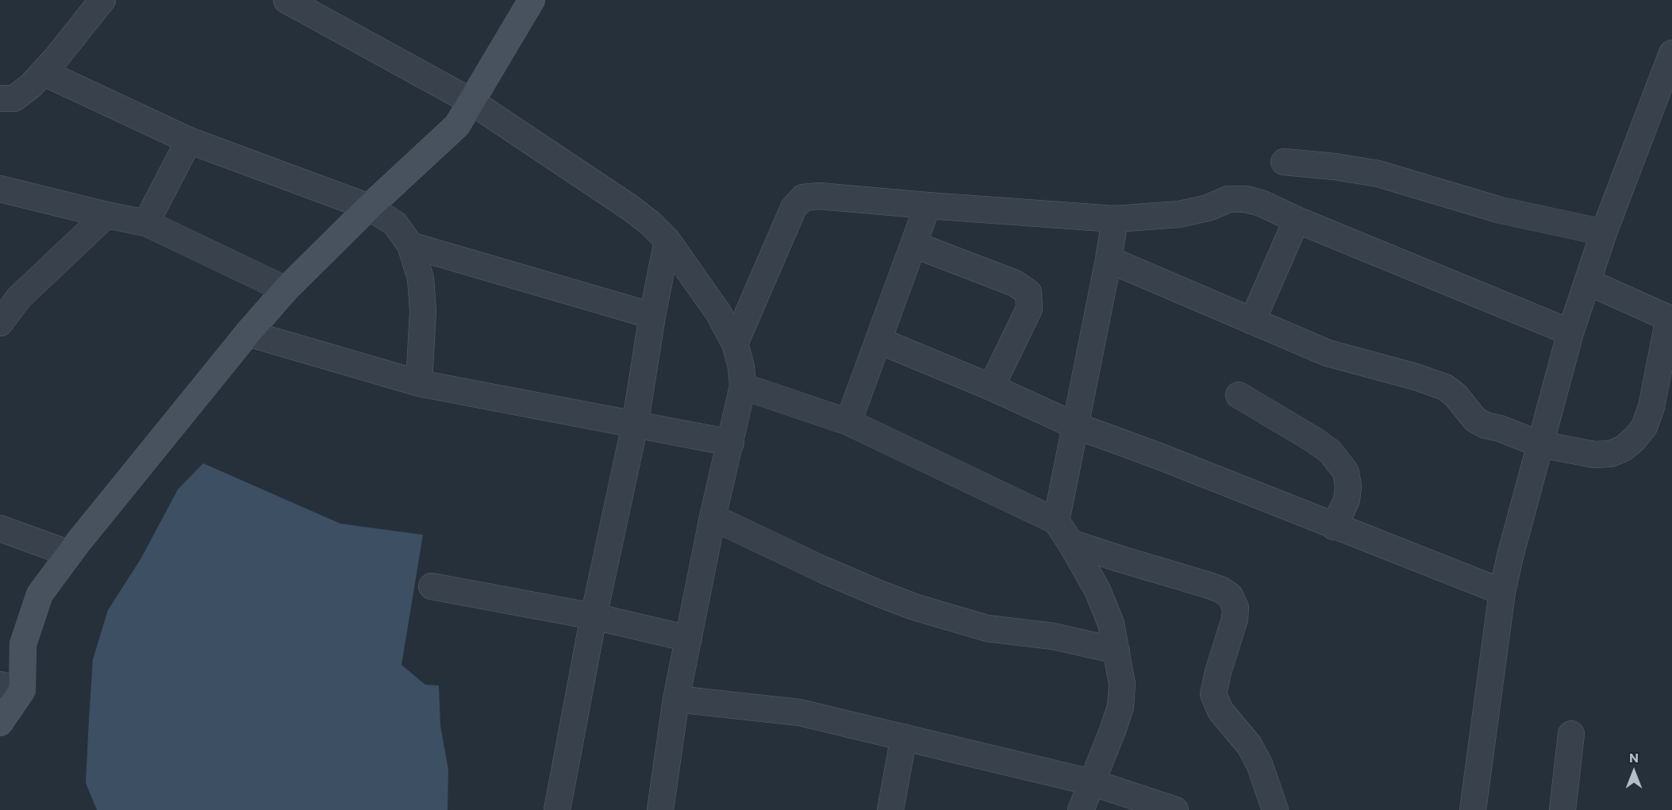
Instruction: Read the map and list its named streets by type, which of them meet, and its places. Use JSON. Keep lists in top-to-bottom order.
{
  "north": "top"
}
